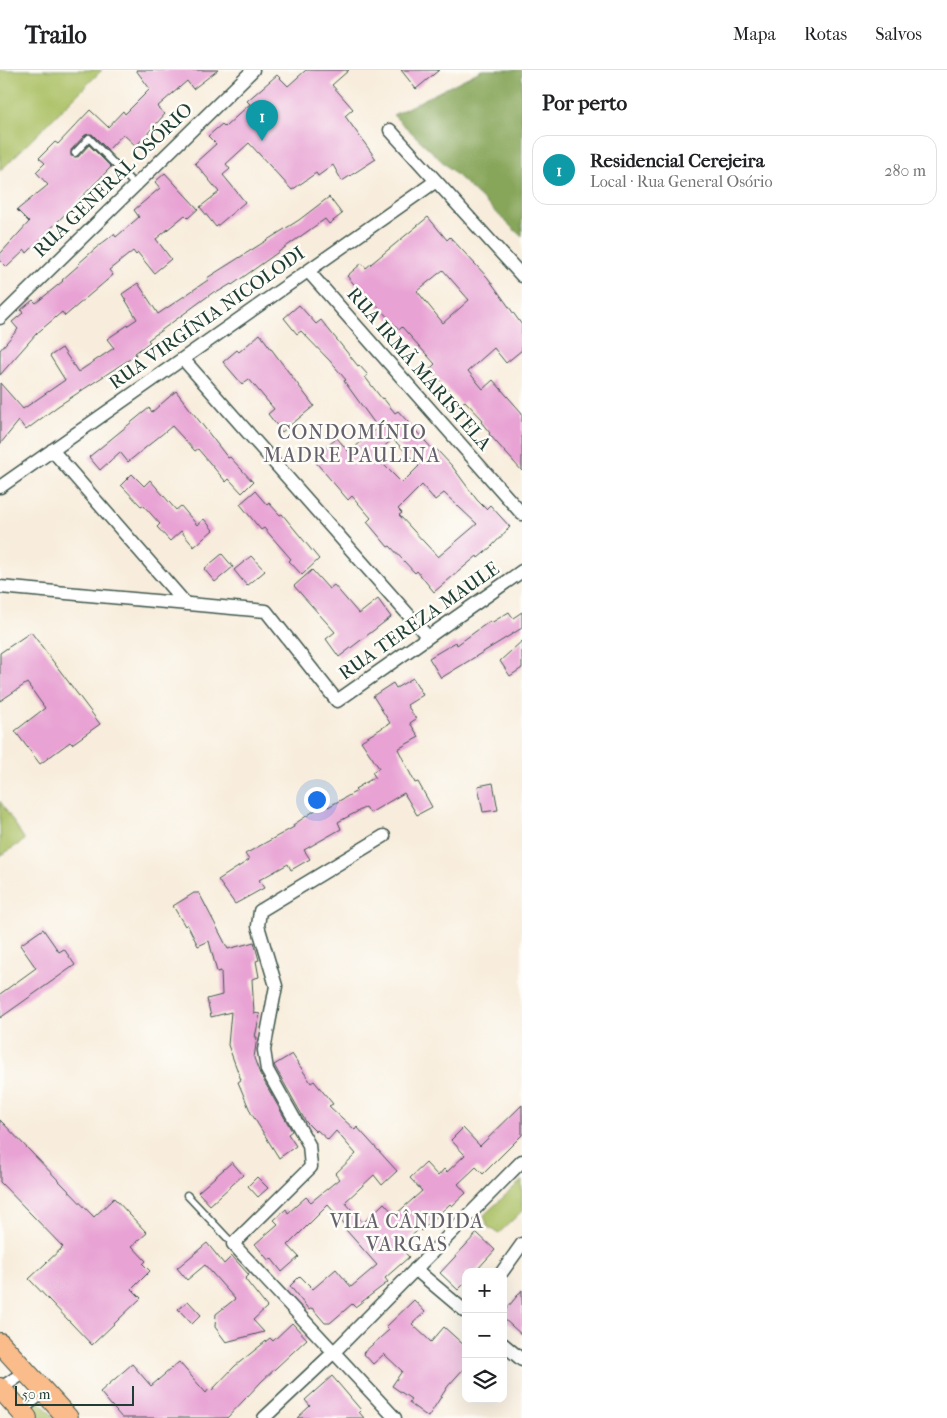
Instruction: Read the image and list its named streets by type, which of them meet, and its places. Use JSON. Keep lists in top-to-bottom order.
{
  "streets": {
    "street": [
      "RUA GENERAL OSÓRIO",
      "RUA VIRGÍNIA NICOLODI",
      "RUA IRMÃ MARISTELA",
      "RUA TEREZA MAULE"
    ]
  },
  "crossings": [
    ["RUA VIRGÍNIA NICOLODI", "RUA IRMÃ MARISTELA"]
  ],
  "districts": ["CONDOMÍNIO MADRE PAULINA", "VILA CÂNDIDA VARGAS"],
  "scale_bar": "50 m",
  "page": {
    "header": "Trailo",
    "nav": ["Mapa", "Rotas", "Salvos"],
    "heading": "Por perto",
    "pins": "1",
    "list": [
      {
        "mark": "1",
        "name": "Residencial Cerejeira",
        "note": "Local · Rua General Osório",
        "value": "280 m"
      }
    ],
    "map_buttons": ["+", "−"],
    "scale": "50 m"
  }
}
